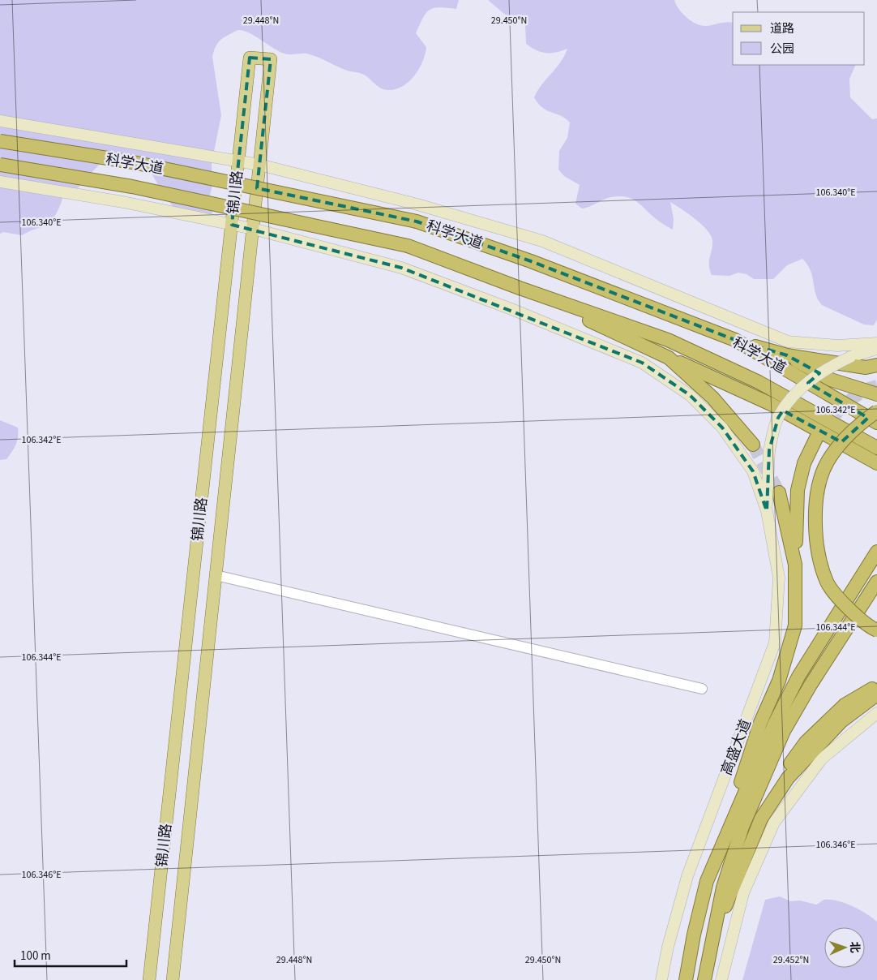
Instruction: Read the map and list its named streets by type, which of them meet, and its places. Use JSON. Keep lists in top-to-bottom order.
{
  "streets": {
    "highway": ["科学大道", "高盛大道"],
    "main road": ["锦川路"]
  },
  "crossings": [
    ["科学大道", "锦川路"]
  ],
  "legend": ["道路", "公园"],
  "scale_bar": "100 m",
  "north": "right",
  "coordinates": [
    "29.448°N",
    "29.450°N",
    "106.340°E",
    "106.342°E",
    "106.344°E",
    "106.346°E",
    "29.452°N"
  ]
}
